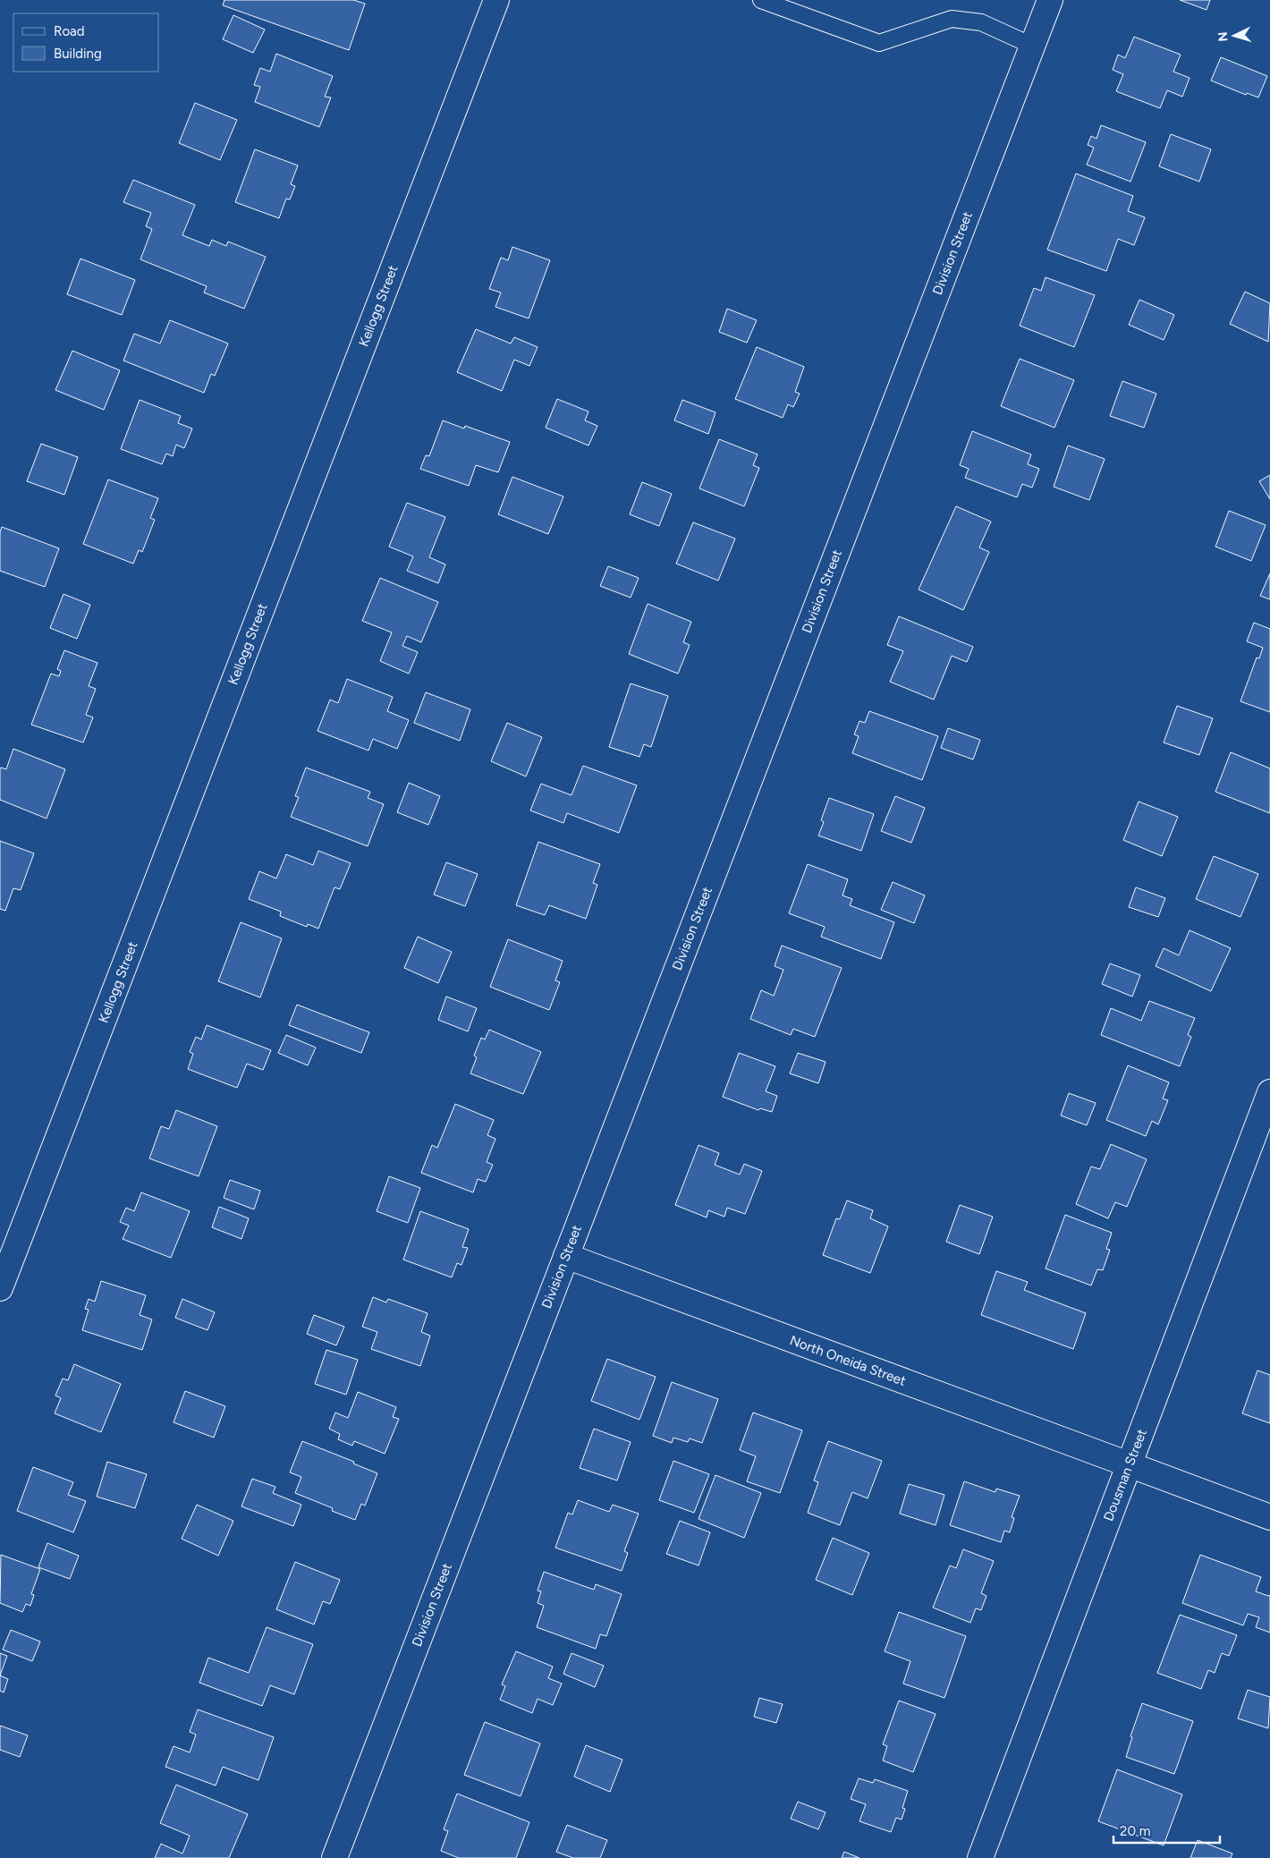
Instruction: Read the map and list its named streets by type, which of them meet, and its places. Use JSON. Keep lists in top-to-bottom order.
{
  "streets": {
    "street": [
      "Division Street",
      "Kellogg Street",
      "North Oneida Street",
      "Dousman Street"
    ]
  },
  "crossings": [
    ["Division Street", "North Oneida Street"],
    ["North Oneida Street", "Dousman Street"]
  ],
  "legend": ["Road", "Building"],
  "scale_bar": "20 m",
  "north": "left"
}
